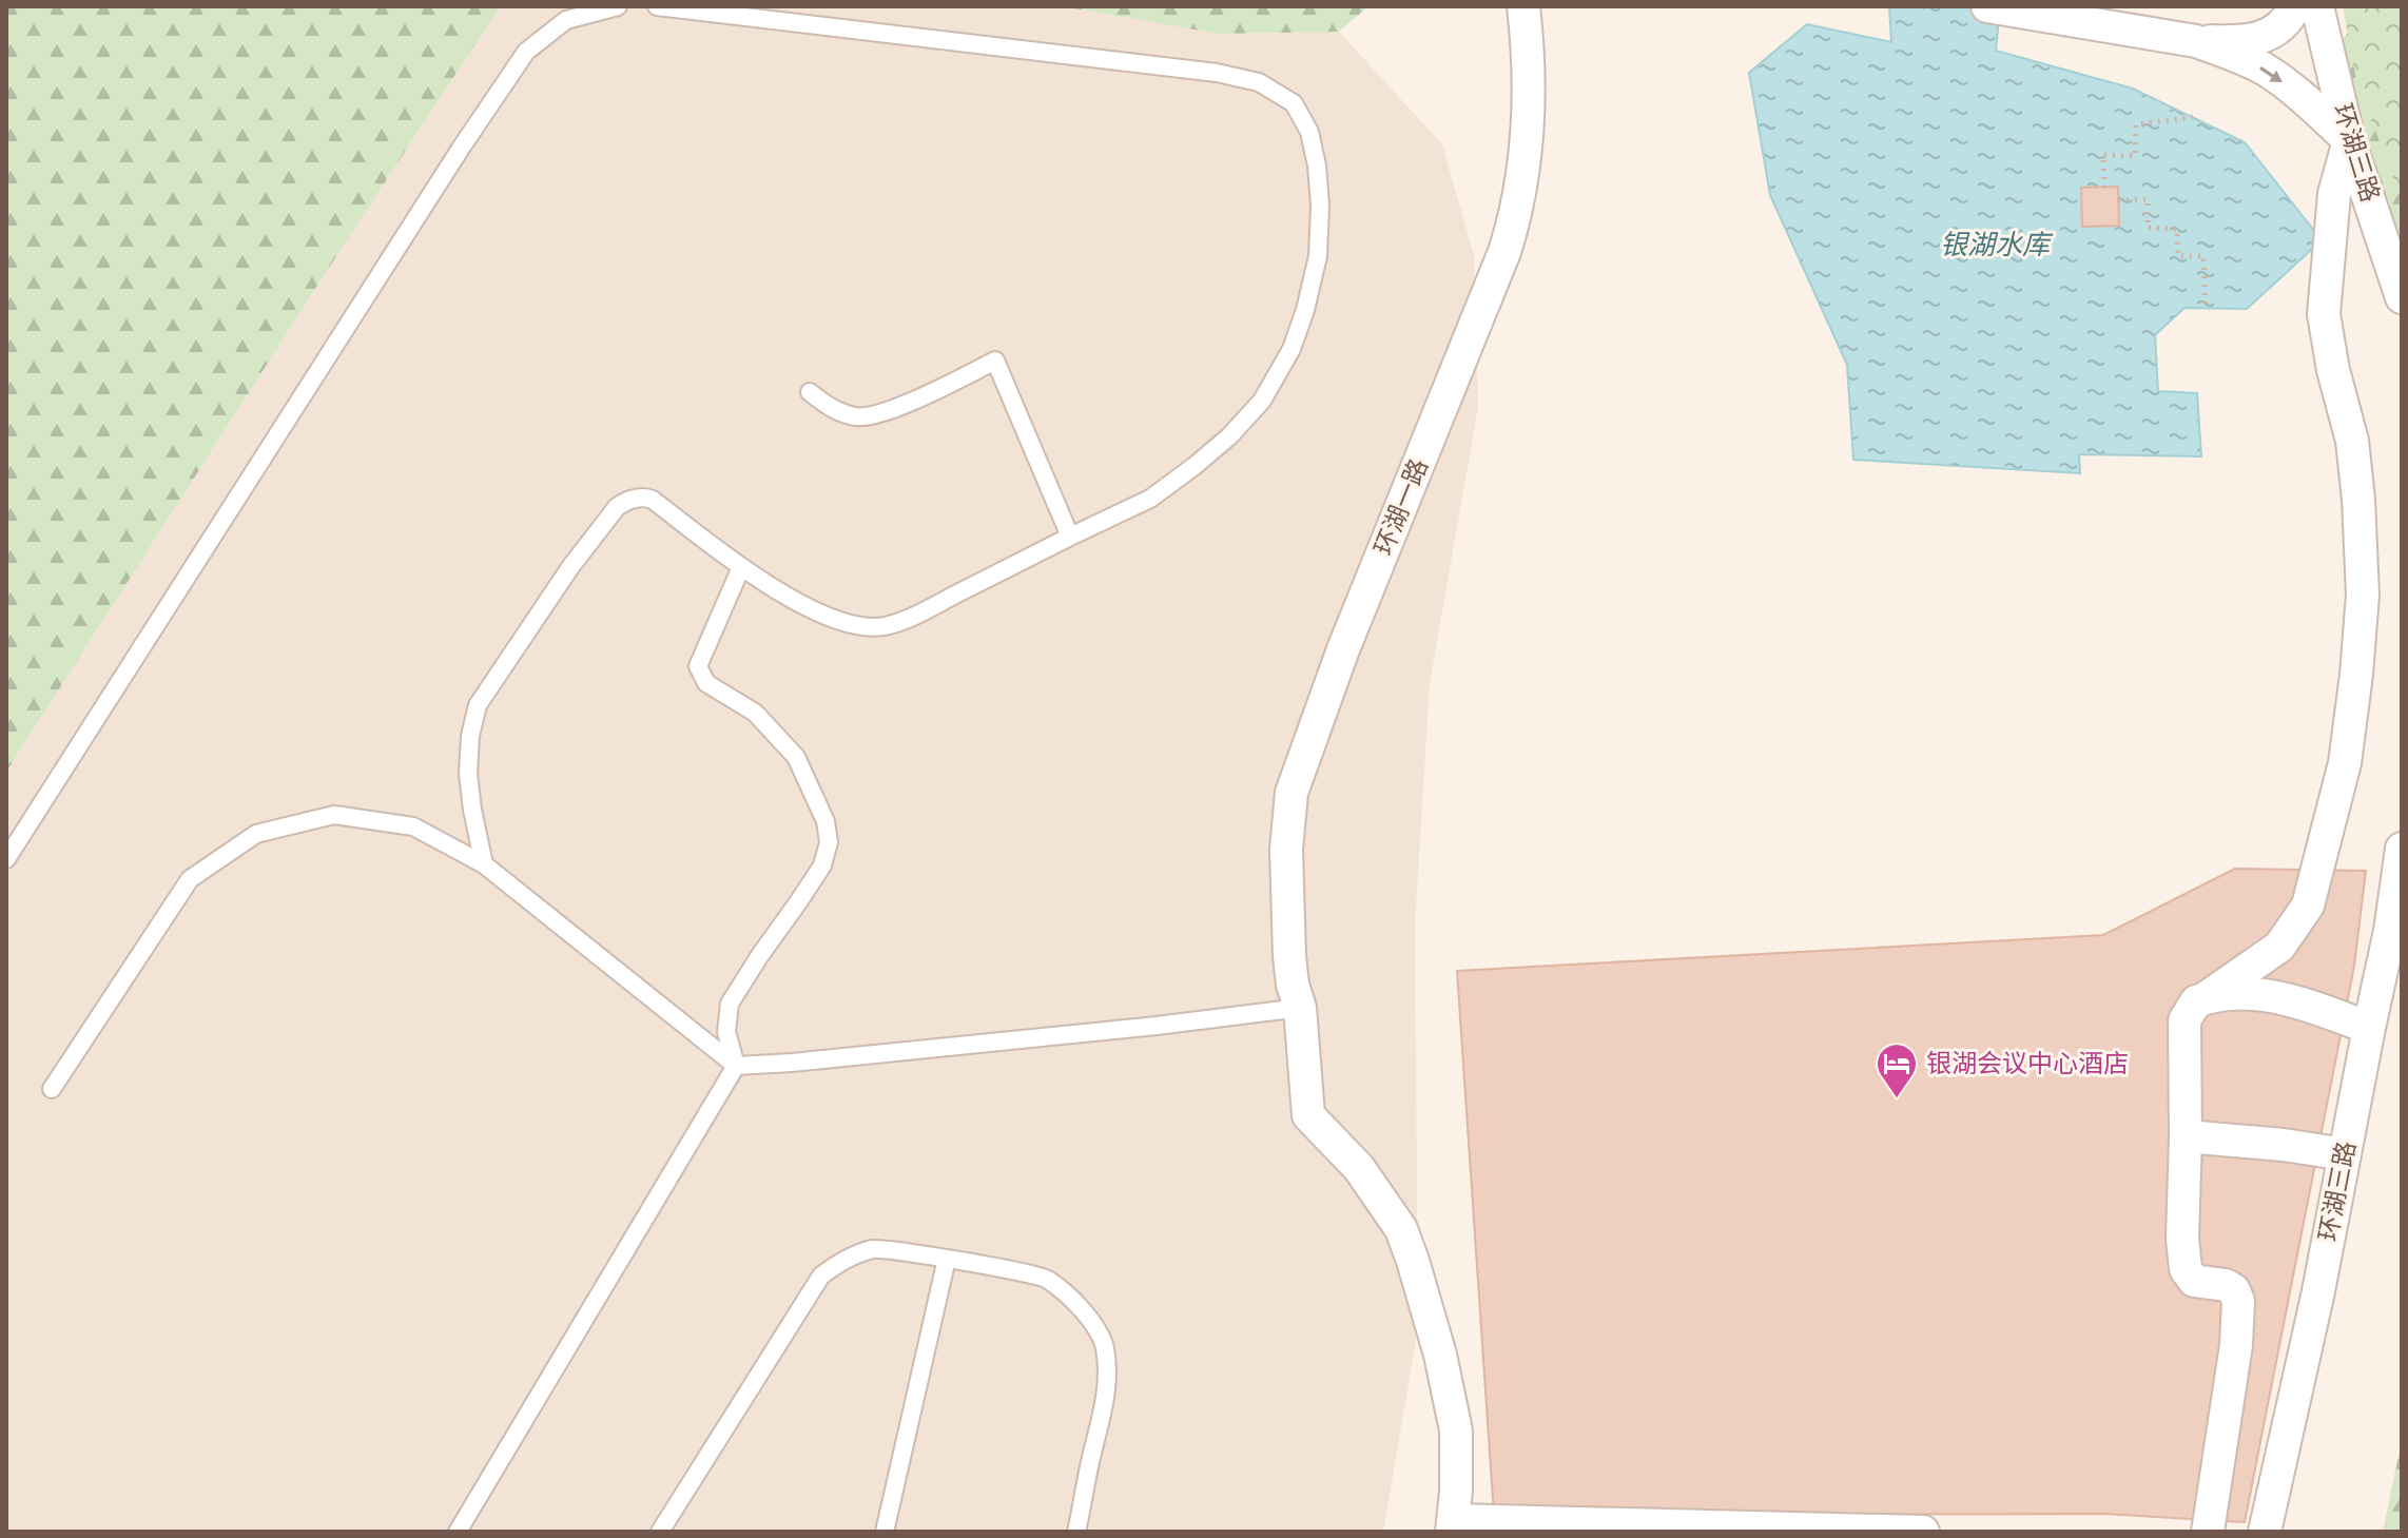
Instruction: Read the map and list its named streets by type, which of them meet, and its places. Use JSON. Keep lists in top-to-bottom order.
{
  "streets": {
    "street": ["环湖三路", "环湖一路"]
  },
  "water": ["银湖水库"],
  "places": {
    "hotel": ["银湖会议中心酒店"]
  }
}
